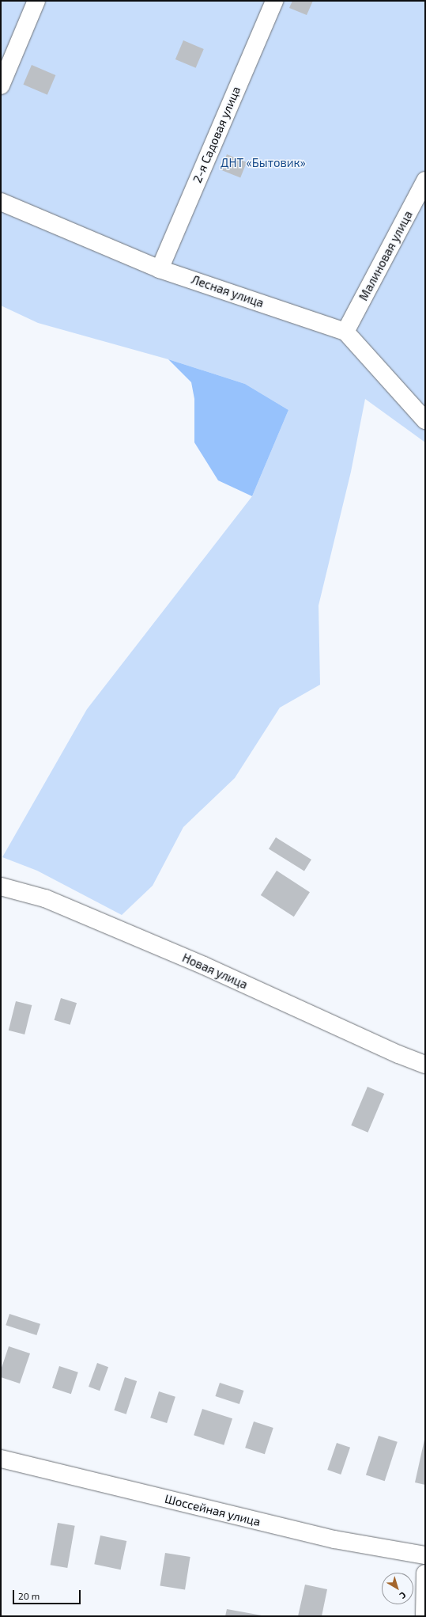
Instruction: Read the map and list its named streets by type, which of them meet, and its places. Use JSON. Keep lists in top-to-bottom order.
{
  "streets": {
    "street": [
      "2-я Садовая улица",
      "Малиновая улица",
      "Лесная улица",
      "Новая улица",
      "Шоссейная улица"
    ]
  },
  "crossings": [
    ["2-я Садовая улица", "Лесная улица"],
    ["Малиновая улица", "Лесная улица"]
  ],
  "parks": ["ДНТ «Бытовик»"],
  "scale_bar": "20 m",
  "north": "bottom right"
}
